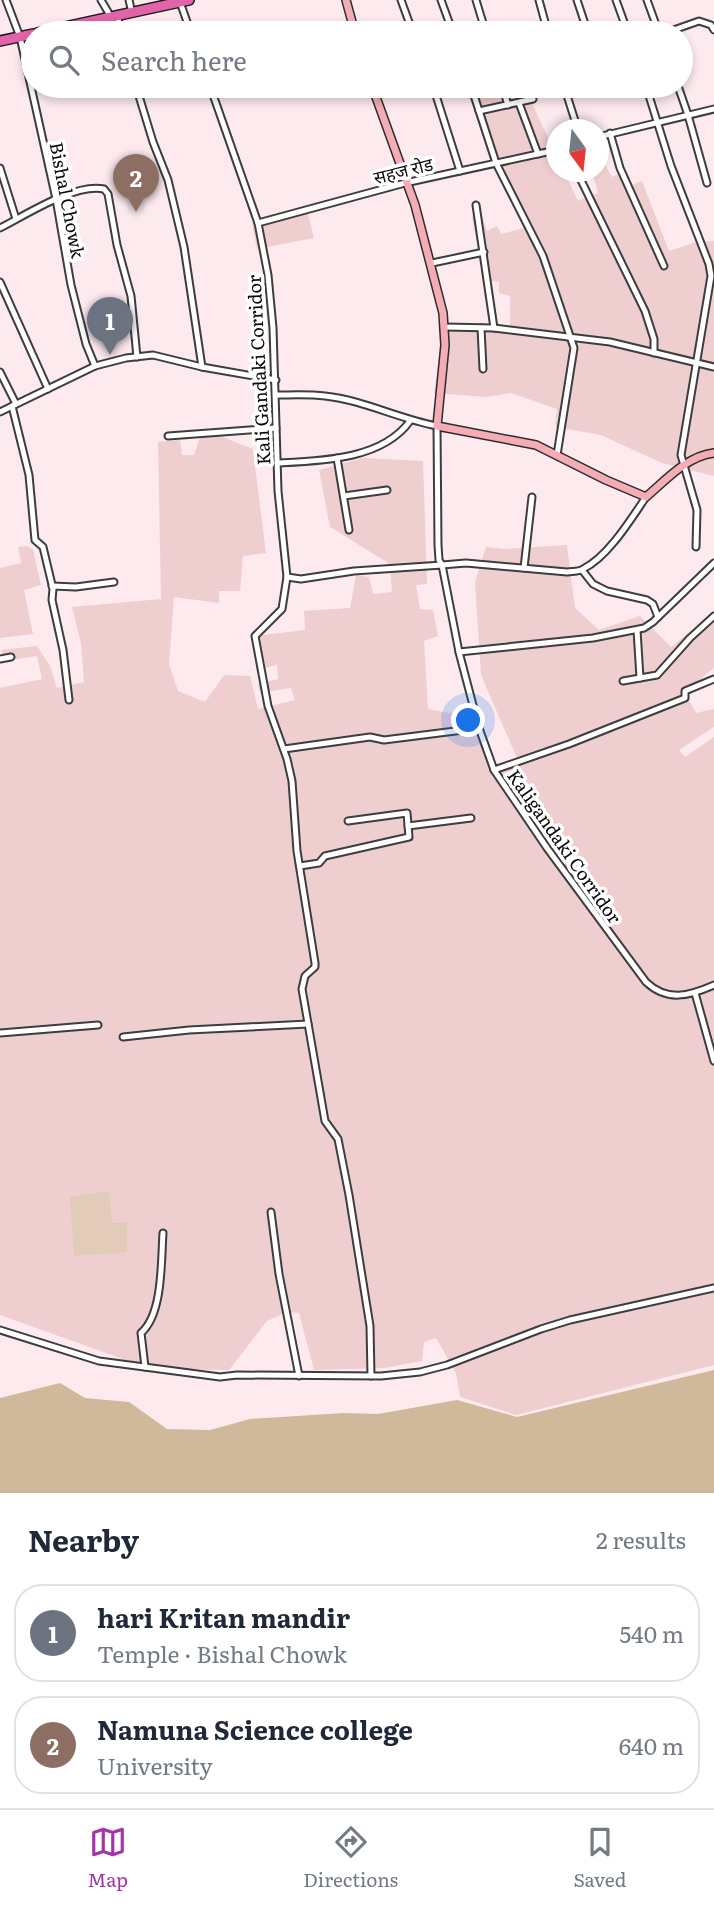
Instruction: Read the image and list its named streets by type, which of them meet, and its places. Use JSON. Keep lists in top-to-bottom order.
{
  "streets": {
    "street": [
      "सहज रोड",
      "Bishal Chowk",
      "Kali Gandaki Corridor",
      "Kaligandaki Corridor"
    ]
  },
  "crossings": [
    ["सहज रोड", "Kali Gandaki Corridor"]
  ],
  "north": "bottom",
  "page": {
    "search": "Search here",
    "pins": ["2", "1"],
    "heading": ["Nearby", "2 results"],
    "list": [
      {
        "mark": "1",
        "name": "hari Kritan mandir",
        "note": "Temple · Bishal Chowk",
        "value": "540 m"
      },
      {
        "mark": "2",
        "name": "Namuna Science college",
        "note": "University",
        "value": "640 m"
      }
    ],
    "nav": ["Map", "Directions", "Saved"]
  }
}
